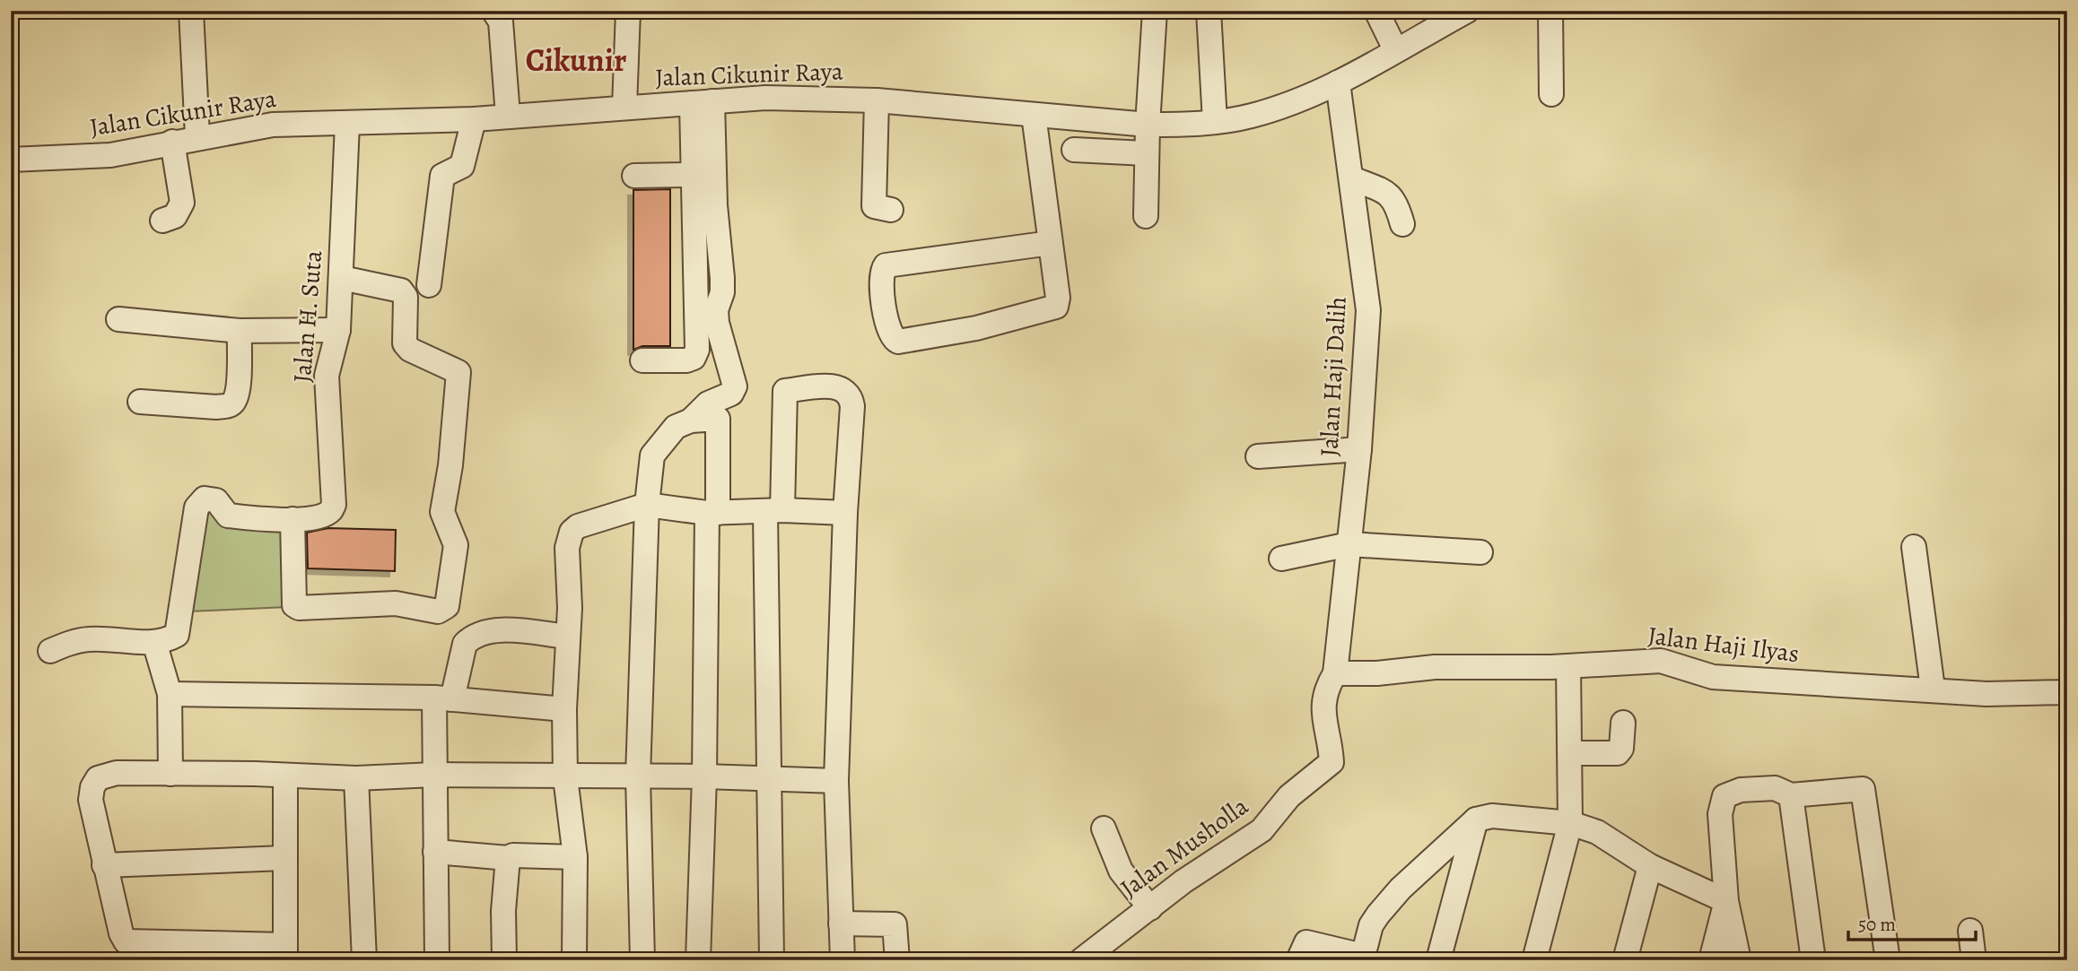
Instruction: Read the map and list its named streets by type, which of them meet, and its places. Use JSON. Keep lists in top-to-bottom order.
{
  "streets": {
    "street": [
      "Jalan Cikunir Raya",
      "Jalan H. Suta",
      "Jalan Haji Dalih",
      "Jalan Haji Ilyas",
      "Jalan Musholla"
    ]
  },
  "crossings": [
    ["Jalan Cikunir Raya", "Jalan H. Suta"],
    ["Jalan Cikunir Raya", "Jalan Haji Dalih"],
    ["Jalan Haji Dalih", "Jalan Haji Ilyas"],
    ["Jalan Haji Dalih", "Jalan Musholla"],
    ["Jalan Haji Ilyas", "Jalan Musholla"]
  ],
  "districts": ["Cikunir"],
  "scale_bar": "50 m"
}
